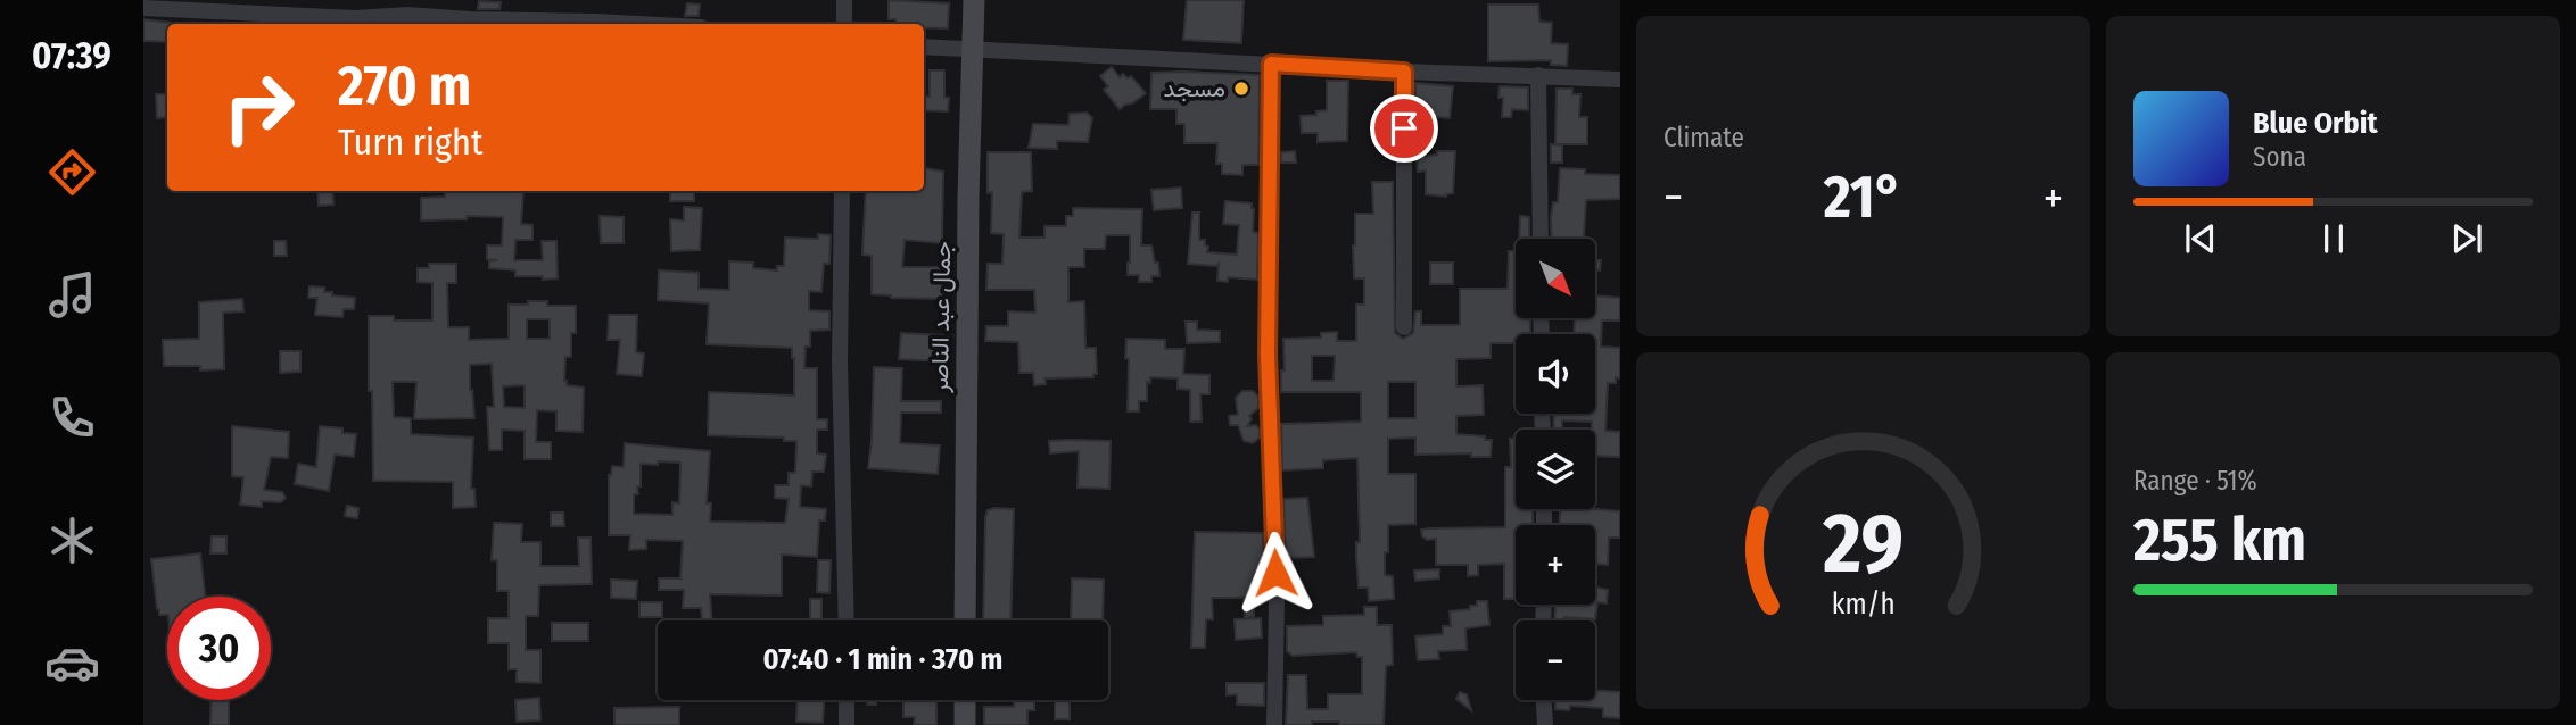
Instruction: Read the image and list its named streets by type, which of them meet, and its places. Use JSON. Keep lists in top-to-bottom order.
{
  "streets": {
    "main road": ["جمال عبد الناصر"]
  },
  "places": ["مسجد"],
  "north": "bottom right",
  "page": {
    "tabs": "07:39",
    "tile": [
      "Climate",
      ["Range · 51%", "255 km"]
    ],
    "turn": ["270 m", "Turn right"],
    "song": ["Blue Orbit", "Sona"],
    "heat": ["−", "21°", "+"],
    "map_buttons": ["+", "−"],
    "limit": "30",
    "trip": "07:40 · 1 min · 370 m",
    "gauge": ["29", "km/h"]
  }
}
